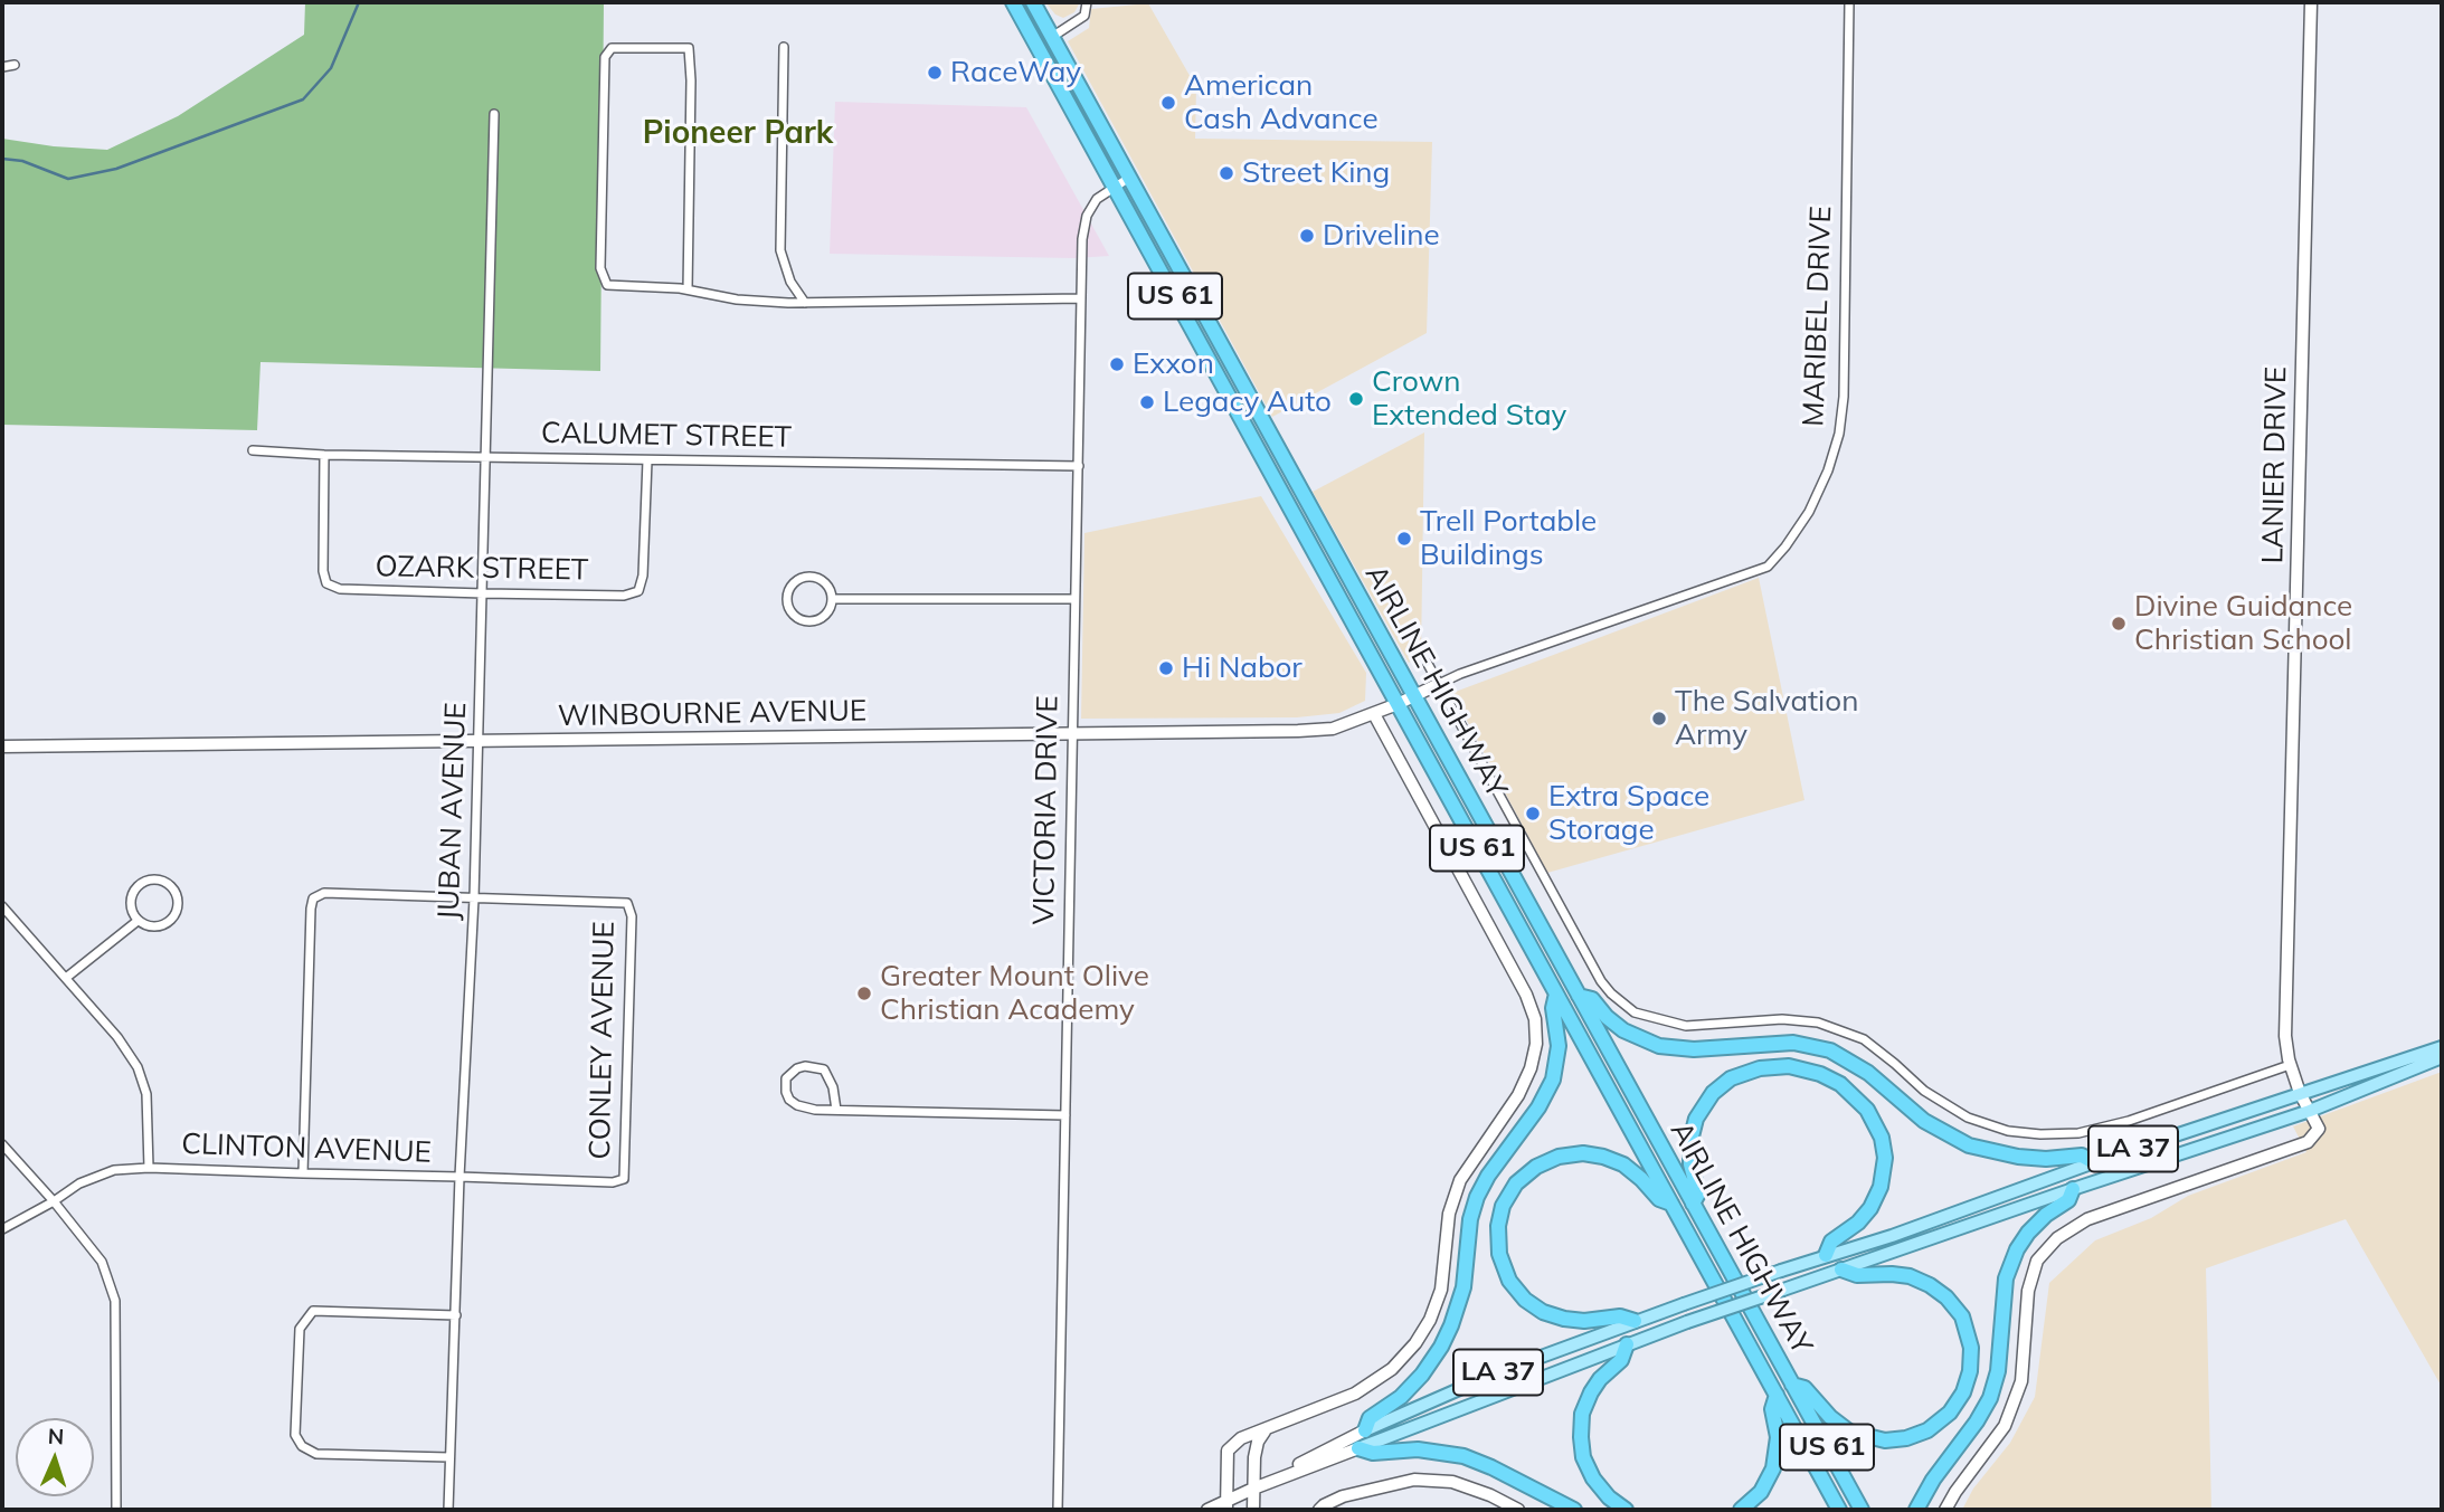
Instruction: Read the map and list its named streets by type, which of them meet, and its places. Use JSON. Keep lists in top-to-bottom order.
{
  "streets": {
    "highway": ["US 61", "AIRLINE HIGHWAY"],
    "main road": ["LA 37"],
    "street": [
      "MARIBEL DRIVE",
      "CALUMET STREET",
      "LANIER DRIVE",
      "OZARK STREET",
      "WINBOURNE AVENUE",
      "VICTORIA DRIVE",
      "JUBAN AVENUE",
      "CONLEY AVENUE",
      "CLINTON AVENUE"
    ]
  },
  "crossings": [
    ["MARIBEL DRIVE", "AIRLINE HIGHWAY"],
    ["MARIBEL DRIVE", "WINBOURNE AVENUE"],
    ["CALUMET STREET", "OZARK STREET"],
    ["CALUMET STREET", "VICTORIA DRIVE"],
    ["CALUMET STREET", "JUBAN AVENUE"],
    ["LANIER DRIVE", "AIRLINE HIGHWAY"],
    ["LANIER DRIVE", "LA 37"],
    ["OZARK STREET", "JUBAN AVENUE"],
    ["AIRLINE HIGHWAY", "WINBOURNE AVENUE"],
    ["AIRLINE HIGHWAY", "VICTORIA DRIVE"],
    ["WINBOURNE AVENUE", "VICTORIA DRIVE"],
    ["WINBOURNE AVENUE", "JUBAN AVENUE"],
    ["JUBAN AVENUE", "CONLEY AVENUE"],
    ["JUBAN AVENUE", "CLINTON AVENUE"],
    ["CONLEY AVENUE", "CLINTON AVENUE"]
  ],
  "districts": ["Pioneer Park"],
  "places": [
    "RaceWay",
    "American Cash Advance",
    "Street King",
    "Driveline",
    "Exxon",
    "Crown Extended Stay",
    "Legacy Auto",
    "Trell Portable Buildings",
    "Divine Guidance Christian School",
    "Hi Nabor",
    "The Salvation Army",
    "Extra Space Storage",
    "Greater Mount Olive Christian Academy"
  ],
  "north": "top"
}
